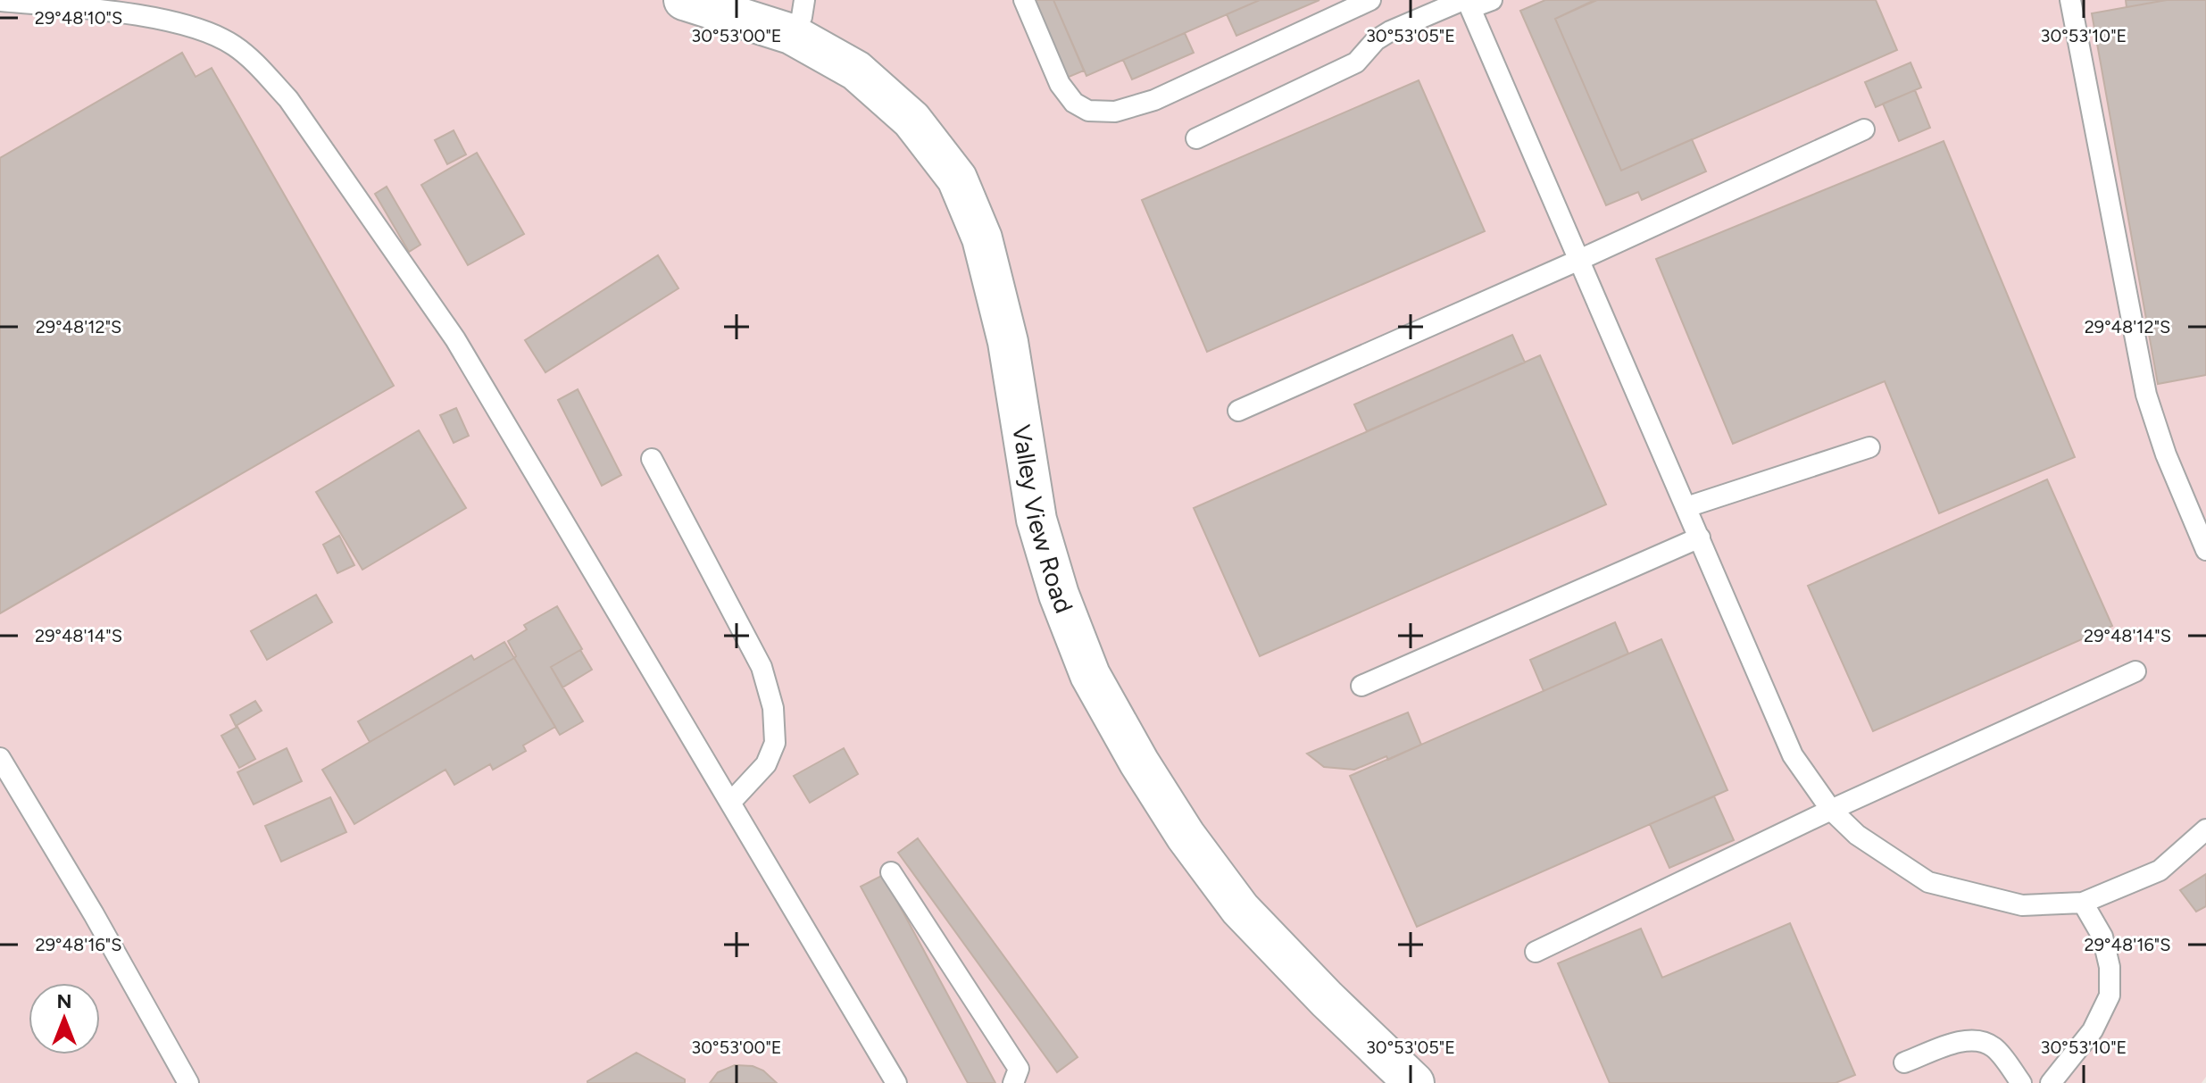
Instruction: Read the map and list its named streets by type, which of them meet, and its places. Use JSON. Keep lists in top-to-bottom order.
{
  "streets": {
    "street": ["Valley View Road"]
  },
  "north": "top",
  "coordinates": [
    "29°48'10\"S",
    "30°53'00\"E",
    "30°53'05\"E",
    "30°53'10\"E",
    "29°48'12\"S",
    "29°48'14\"S",
    "29°48'16\"S"
  ]
}
